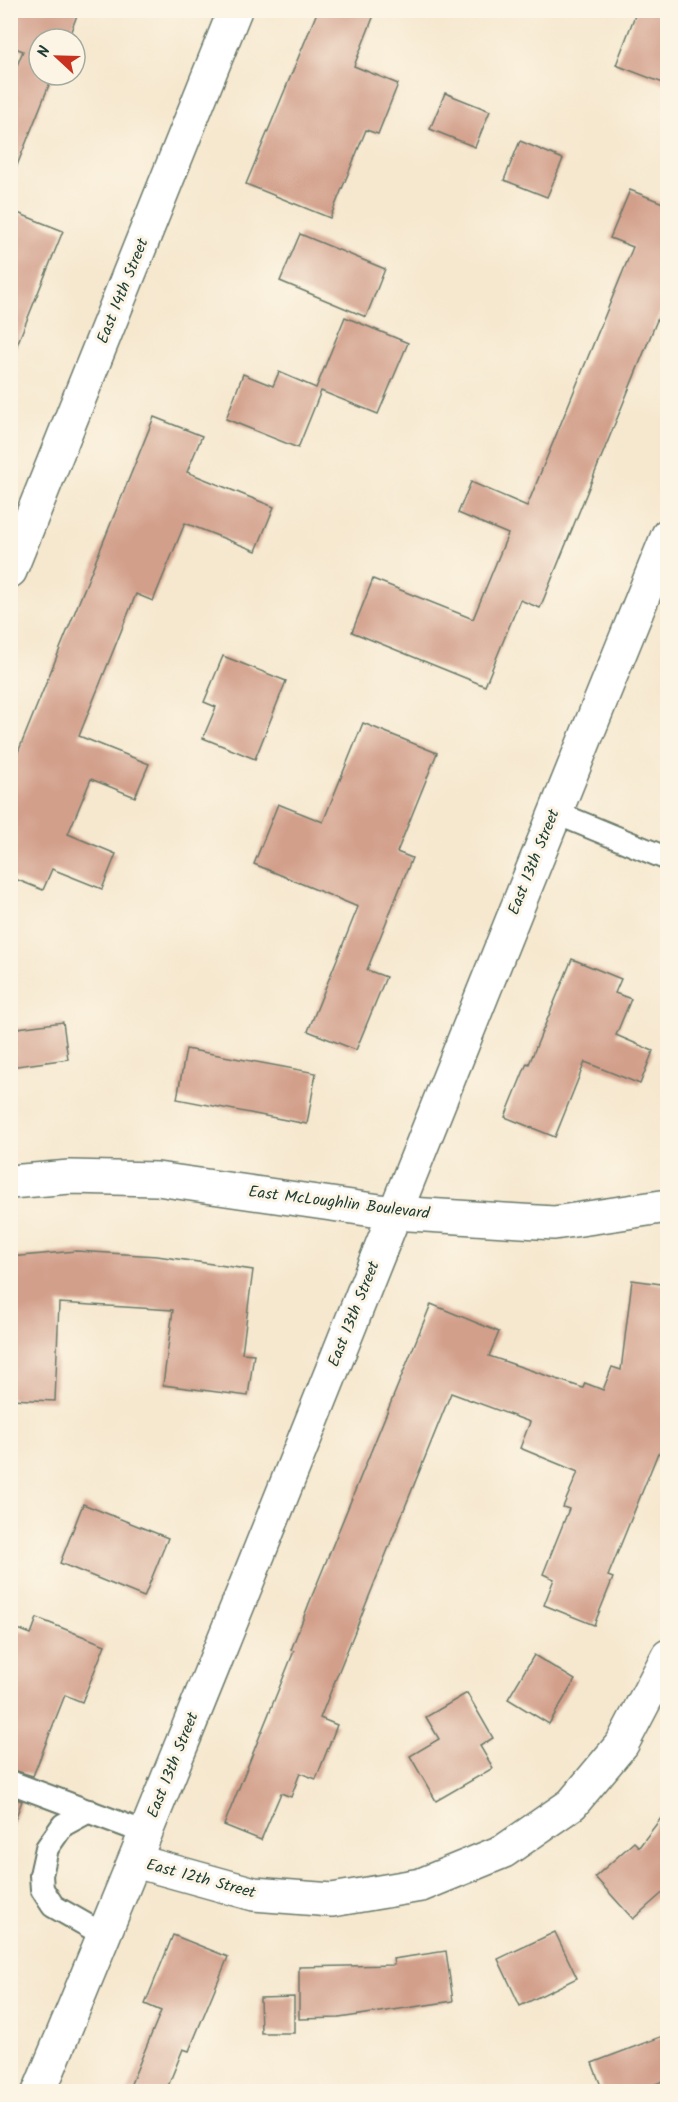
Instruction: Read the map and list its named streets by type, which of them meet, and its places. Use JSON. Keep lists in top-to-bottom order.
{
  "streets": {
    "street": [
      "East 14th Street",
      "East 13th Street",
      "East McLoughlin Boulevard",
      "East 12th Street"
    ]
  },
  "crossings": [
    ["East 13th Street", "East McLoughlin Boulevard"],
    ["East 13th Street", "East 12th Street"]
  ],
  "north": "left"
}
